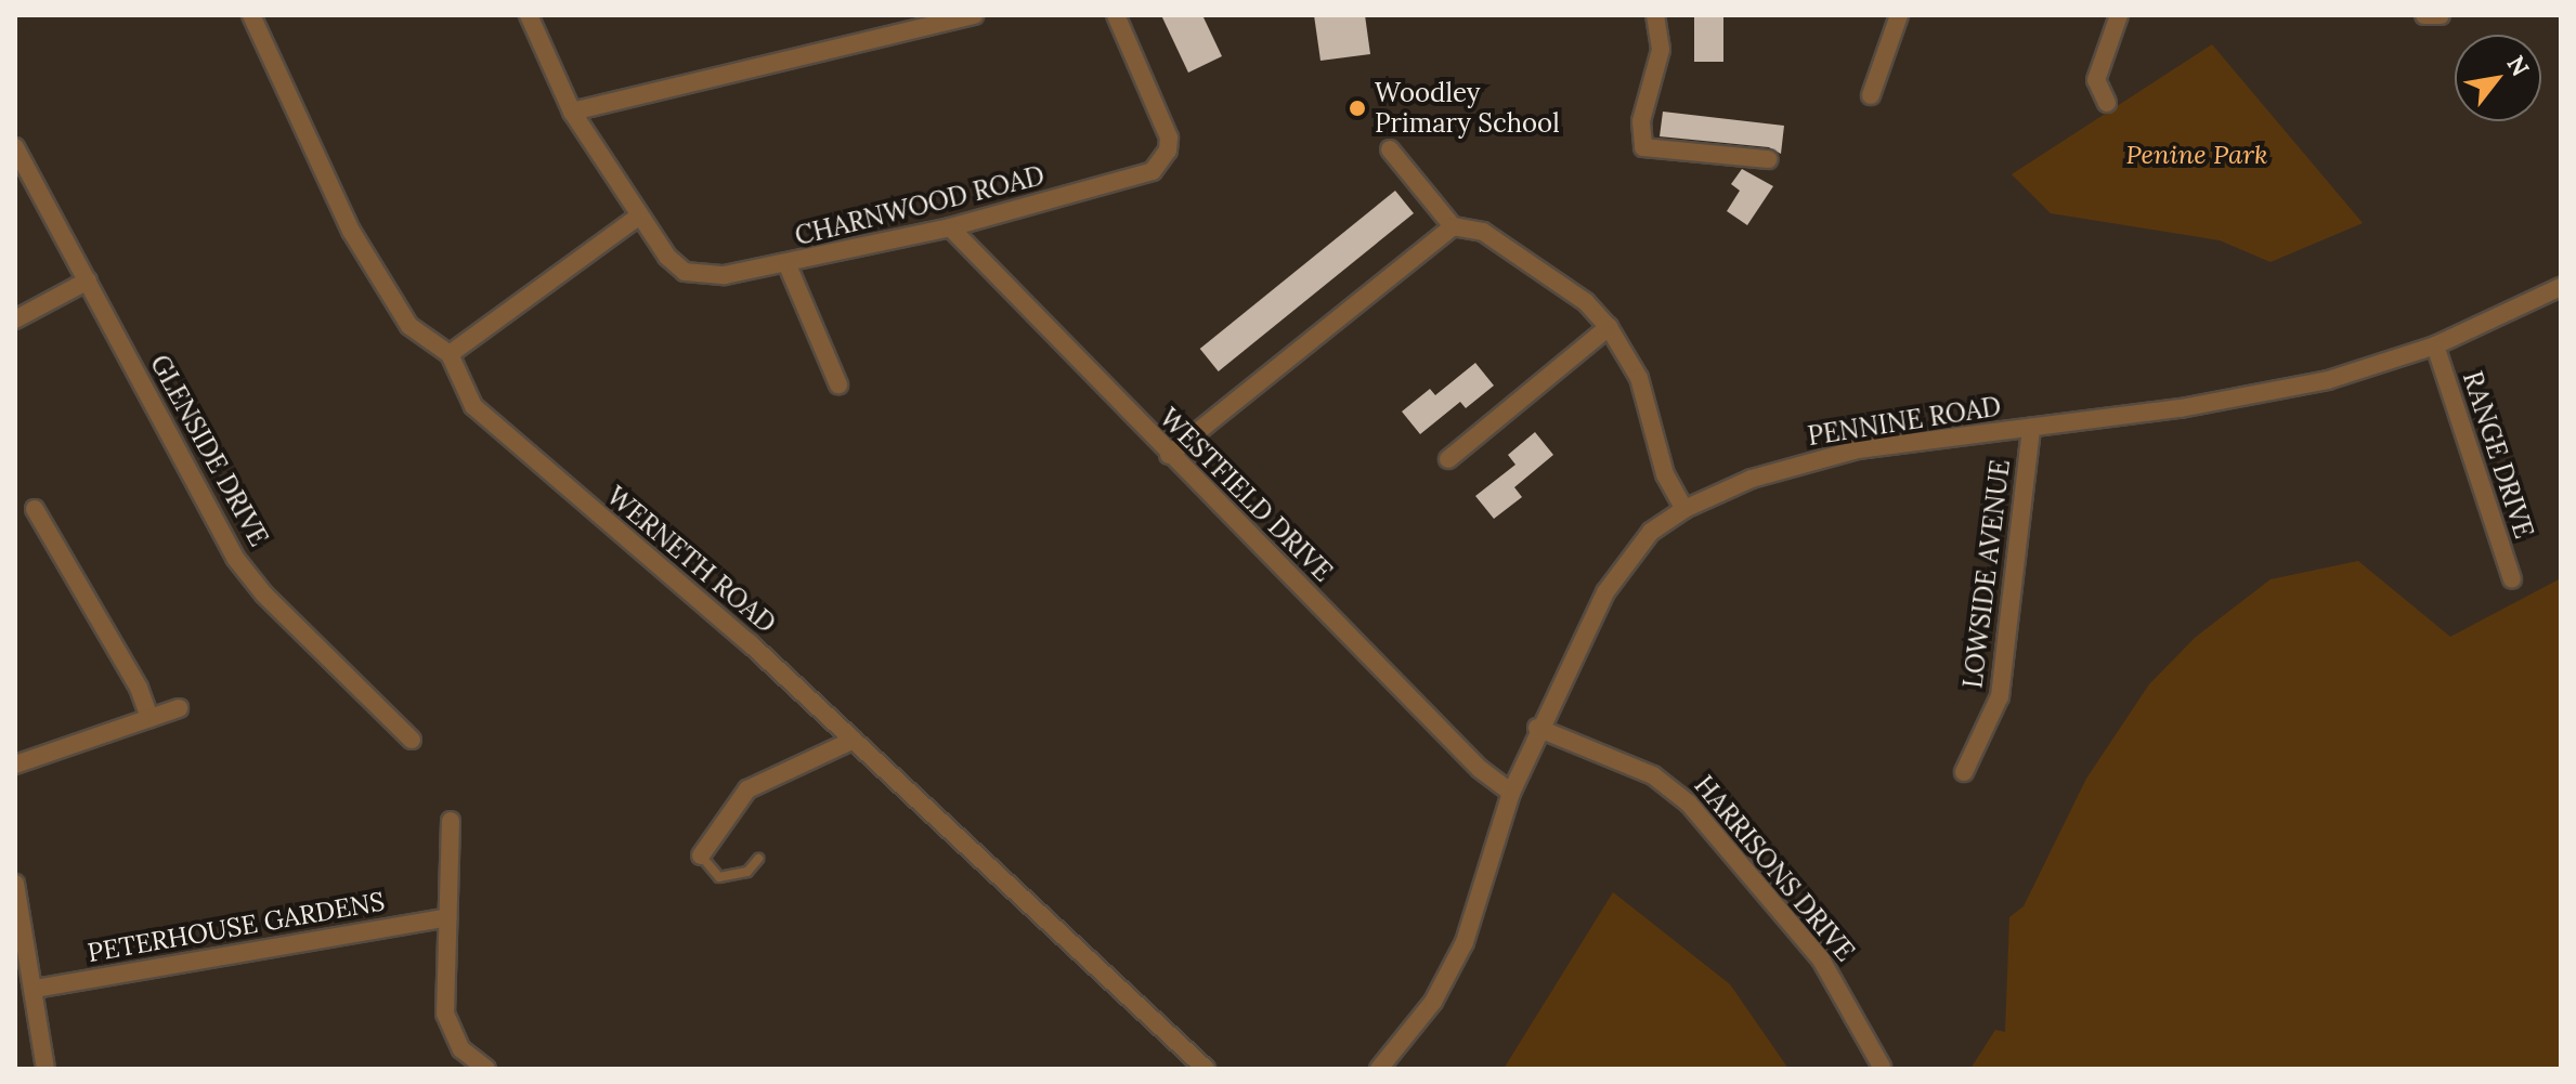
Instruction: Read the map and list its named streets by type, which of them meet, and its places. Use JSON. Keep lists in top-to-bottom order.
{
  "streets": {
    "street": [
      "CHARNWOOD ROAD",
      "PENNINE ROAD",
      "GLENSIDE DRIVE",
      "RANGE DRIVE",
      "WESTFIELD DRIVE",
      "WERNETH ROAD",
      "LOWSIDE AVENUE",
      "HARRISONS DRIVE",
      "PETERHOUSE GARDENS"
    ]
  },
  "crossings": [
    ["CHARNWOOD ROAD", "WESTFIELD DRIVE"],
    ["PENNINE ROAD", "RANGE DRIVE"],
    ["PENNINE ROAD", "WESTFIELD DRIVE"],
    ["PENNINE ROAD", "LOWSIDE AVENUE"],
    ["PENNINE ROAD", "HARRISONS DRIVE"]
  ],
  "parks": ["Penine Park"],
  "places": ["Woodley Primary School"],
  "north": "top right"
}
